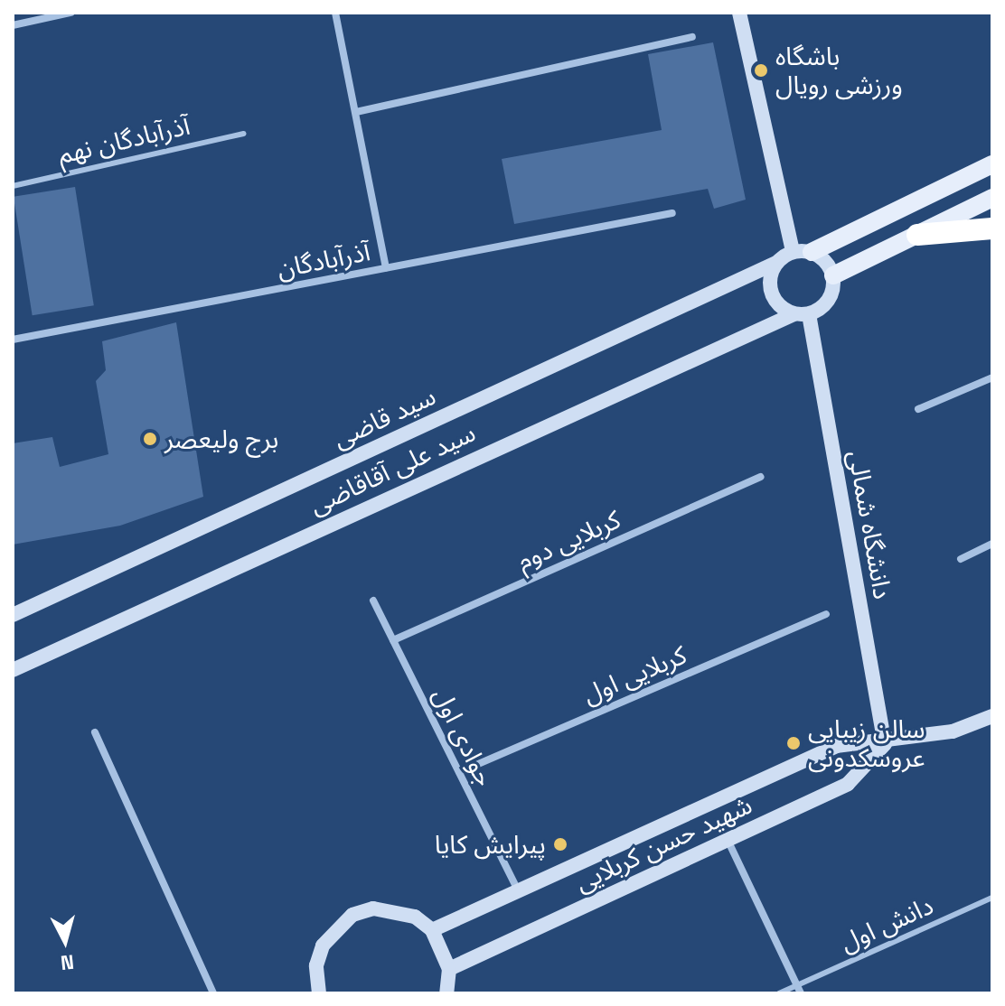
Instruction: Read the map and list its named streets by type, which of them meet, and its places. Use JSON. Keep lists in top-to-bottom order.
{
  "streets": {
    "street": [
      "آذرآبادگان",
      "سید قاضی",
      "سید علی آقاقاضی",
      "دانشگاه شمالی",
      "کربلایی دوم",
      "کربلایی اول",
      "جوادی اول",
      "شهید حسن کربلایی"
    ],
    "lane": ["آذرآبادگان نهم", "دانش اول"]
  },
  "crossings": [
    ["سید قاضی", "سید علی آقاقاضی"],
    ["سید قاضی", "دانشگاه شمالی"],
    ["سید علی آقاقاضی", "دانشگاه شمالی"],
    ["دانشگاه شمالی", "شهید حسن کربلایی"],
    ["کربلایی دوم", "جوادی اول"],
    ["کربلایی اول", "جوادی اول"],
    ["جوادی اول", "شهید حسن کربلایی"]
  ],
  "places": [
    "باشگاه ورزشی رویال",
    "برج ولیعصر",
    "سالن زیبایی عروسکدونی",
    "پیرایش کایا"
  ],
  "north": "bottom"
}
